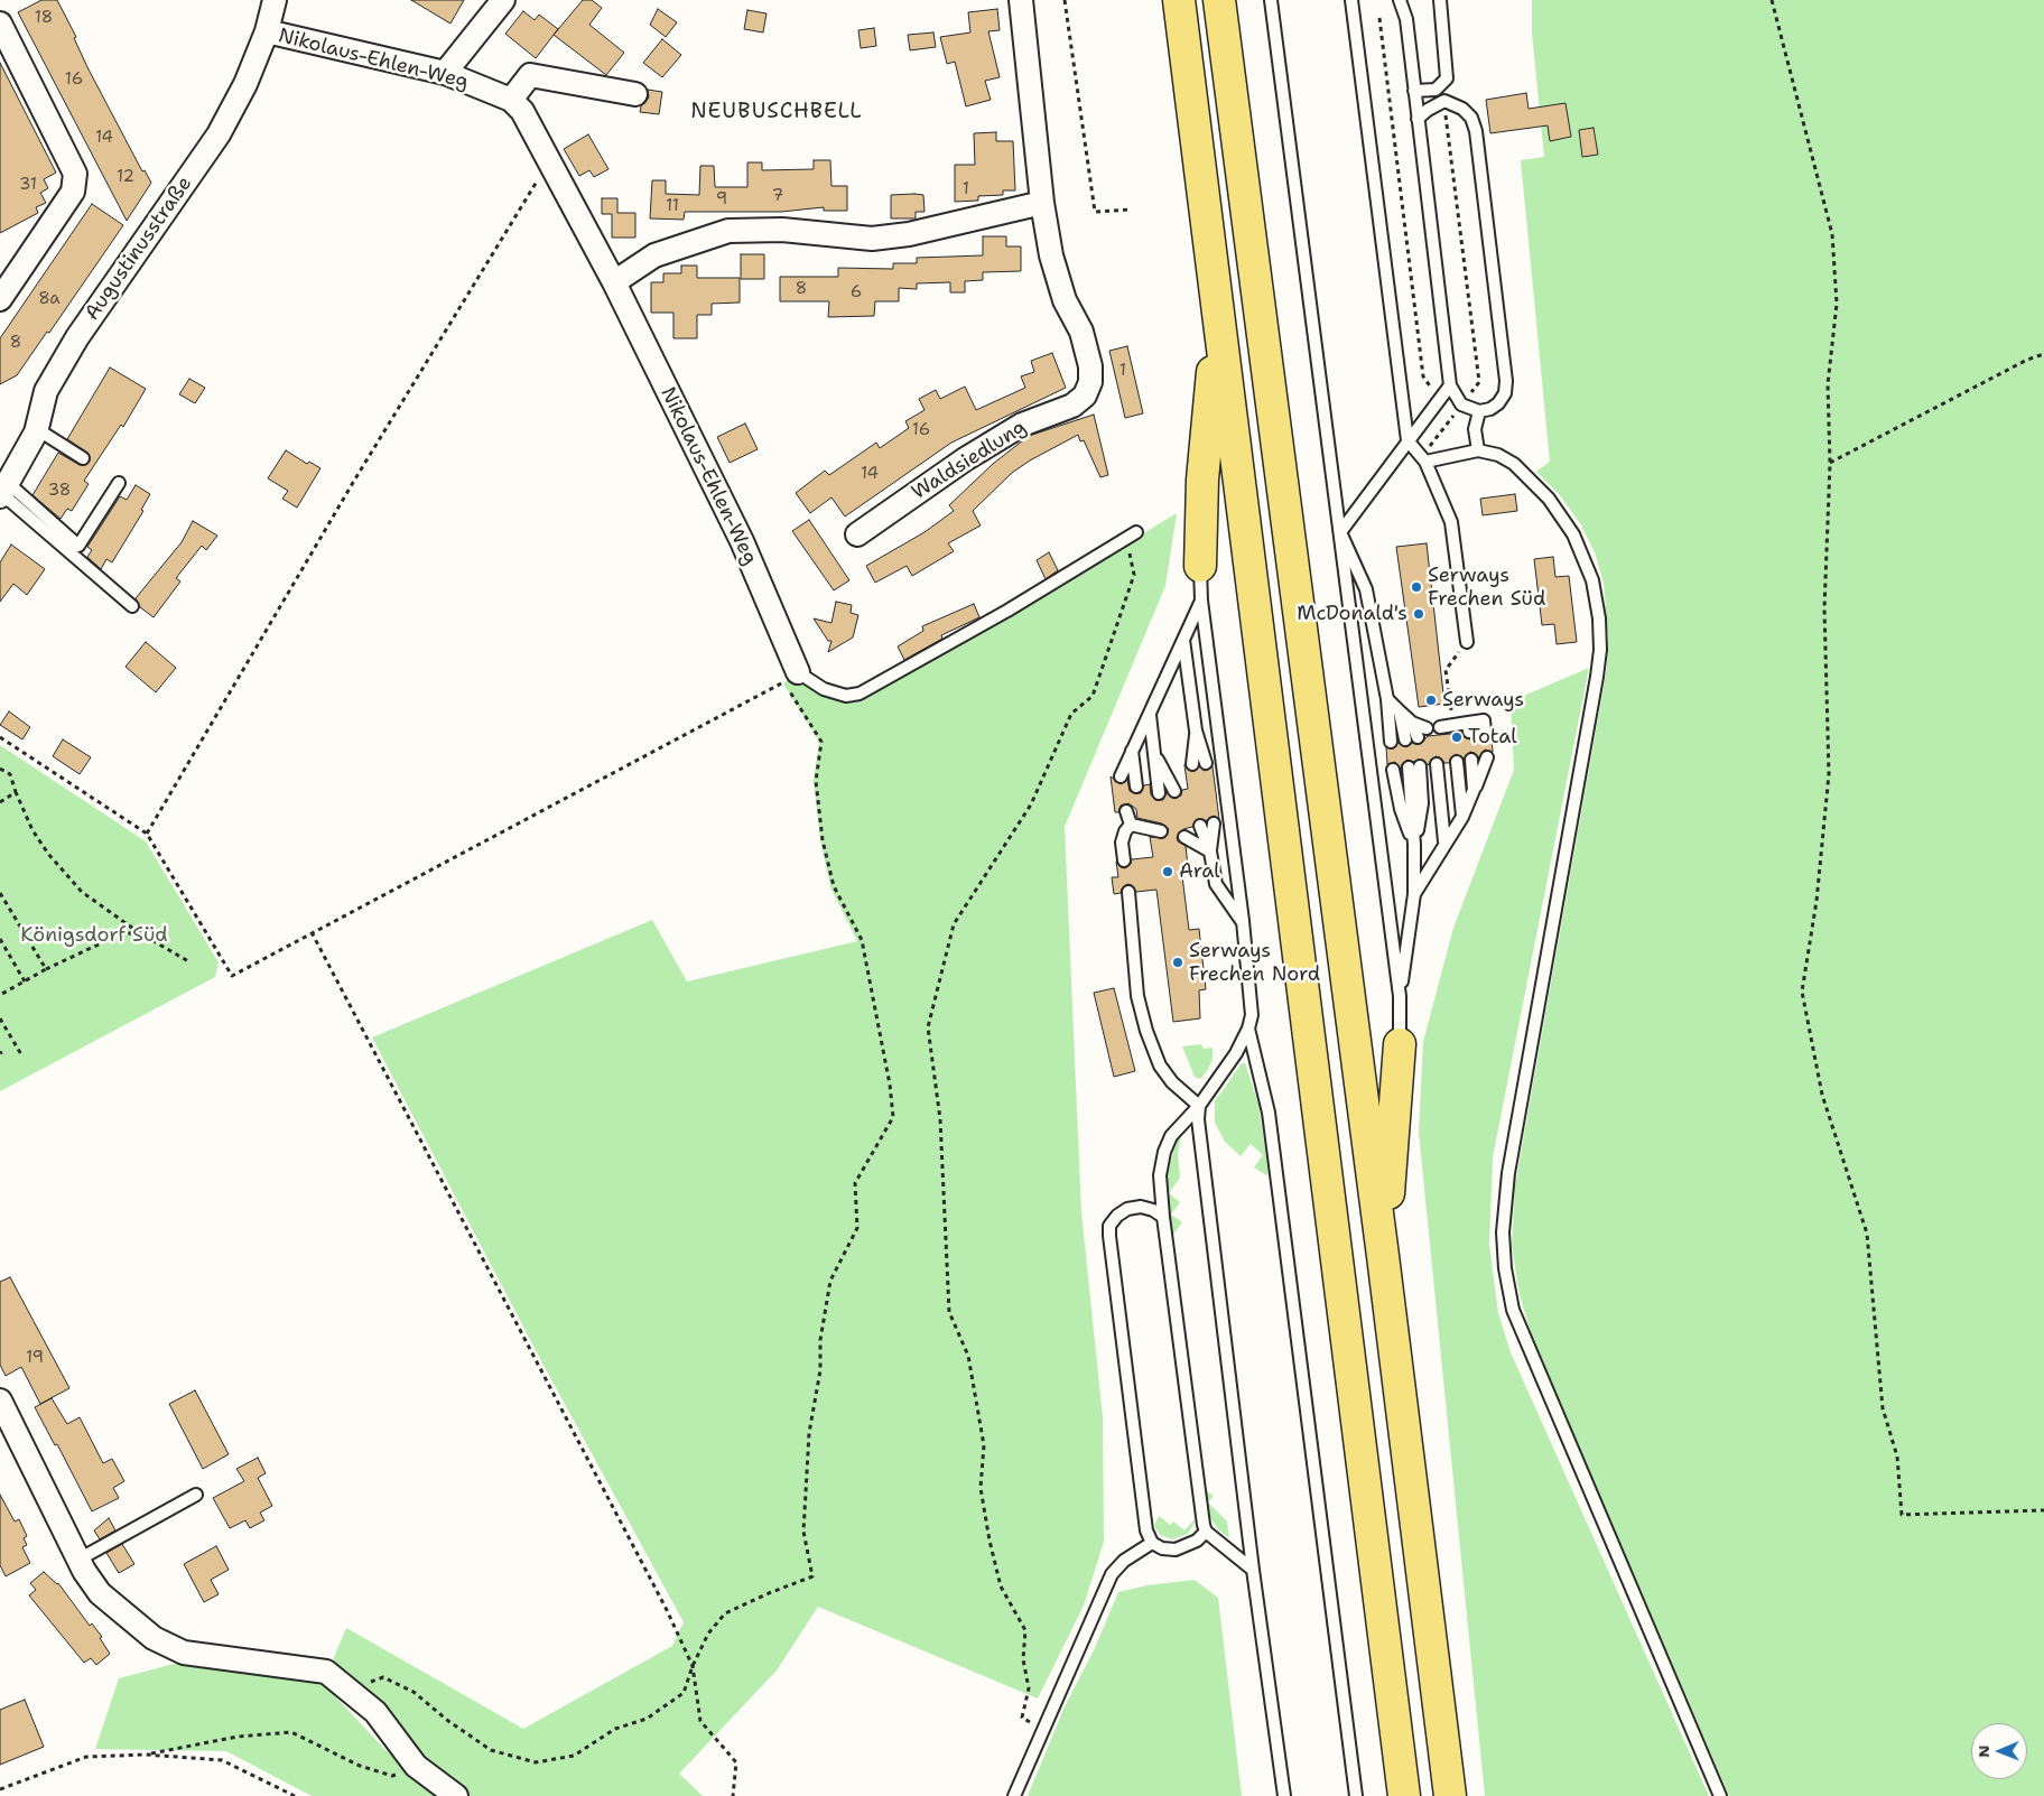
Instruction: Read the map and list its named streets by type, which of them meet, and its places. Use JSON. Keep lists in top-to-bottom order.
{
  "streets": {
    "street": ["Nikolaus-Ehlen-Weg", "Augustinusstraße", "Waldsiedlung"]
  },
  "crossings": [
    ["Nikolaus-Ehlen-Weg", "Augustinusstraße"]
  ],
  "districts": ["NEUBUSCHBELL"],
  "parks": ["Königsdorf Süd"],
  "places": [
    "Serways Frechen Süd",
    "McDonald's",
    "Serways",
    "Total",
    "Aral",
    "Serways Frechen Nord"
  ],
  "house_numbers": [
    "18",
    "16",
    "14",
    "12",
    "31",
    "1",
    "7",
    "9",
    "11",
    "8",
    "6",
    "8a",
    "8",
    "1",
    "16",
    "14",
    "38",
    "19"
  ],
  "north": "left"
}
